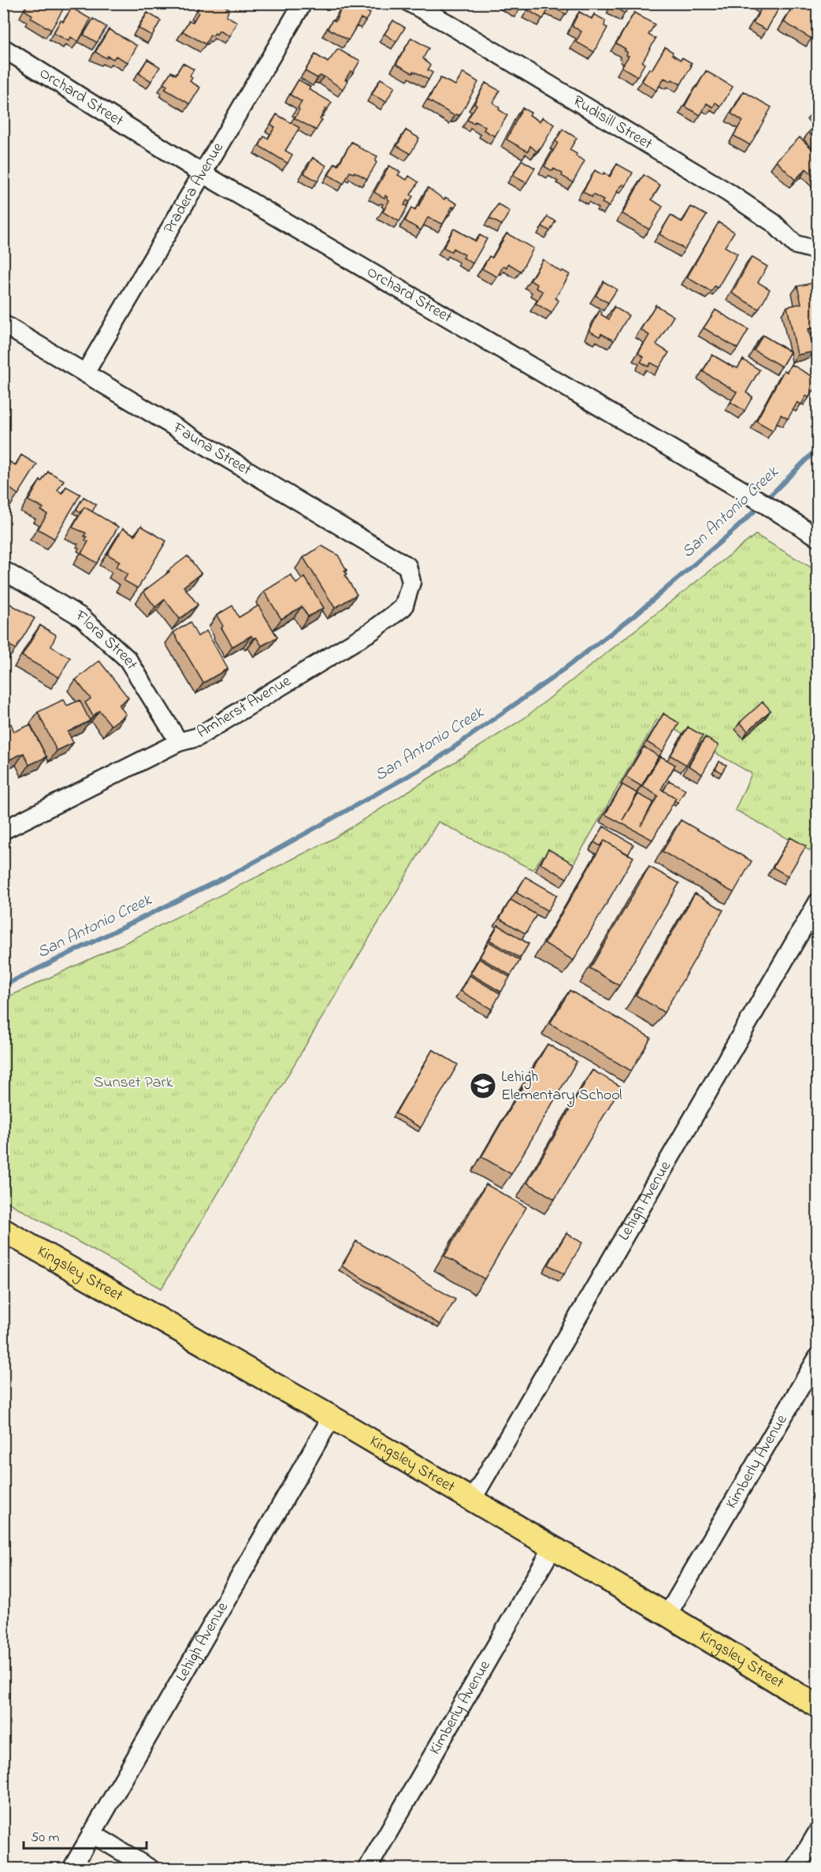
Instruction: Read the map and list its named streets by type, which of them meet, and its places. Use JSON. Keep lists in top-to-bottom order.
{
  "streets": {
    "main road": ["Kingsley Street"],
    "street": [
      "Orchard Street",
      "Rudisill Street",
      "Pradera Avenue",
      "Fauna Street",
      "Flora Street",
      "Amherst Avenue",
      "Lehigh Avenue",
      "Kimberly Avenue"
    ]
  },
  "crossings": [
    ["Orchard Street", "Pradera Avenue"],
    ["Pradera Avenue", "Fauna Street"],
    ["Fauna Street", "Amherst Avenue"],
    ["Flora Street", "Amherst Avenue"],
    ["Lehigh Avenue", "Kingsley Street"],
    ["Kingsley Street", "Kimberly Avenue"]
  ],
  "water": ["San Antonio Creek"],
  "parks": ["Sunset Park"],
  "places": {
    "school or university": ["Lehigh Elementary School"]
  },
  "scale_bar": "50 m"
}
